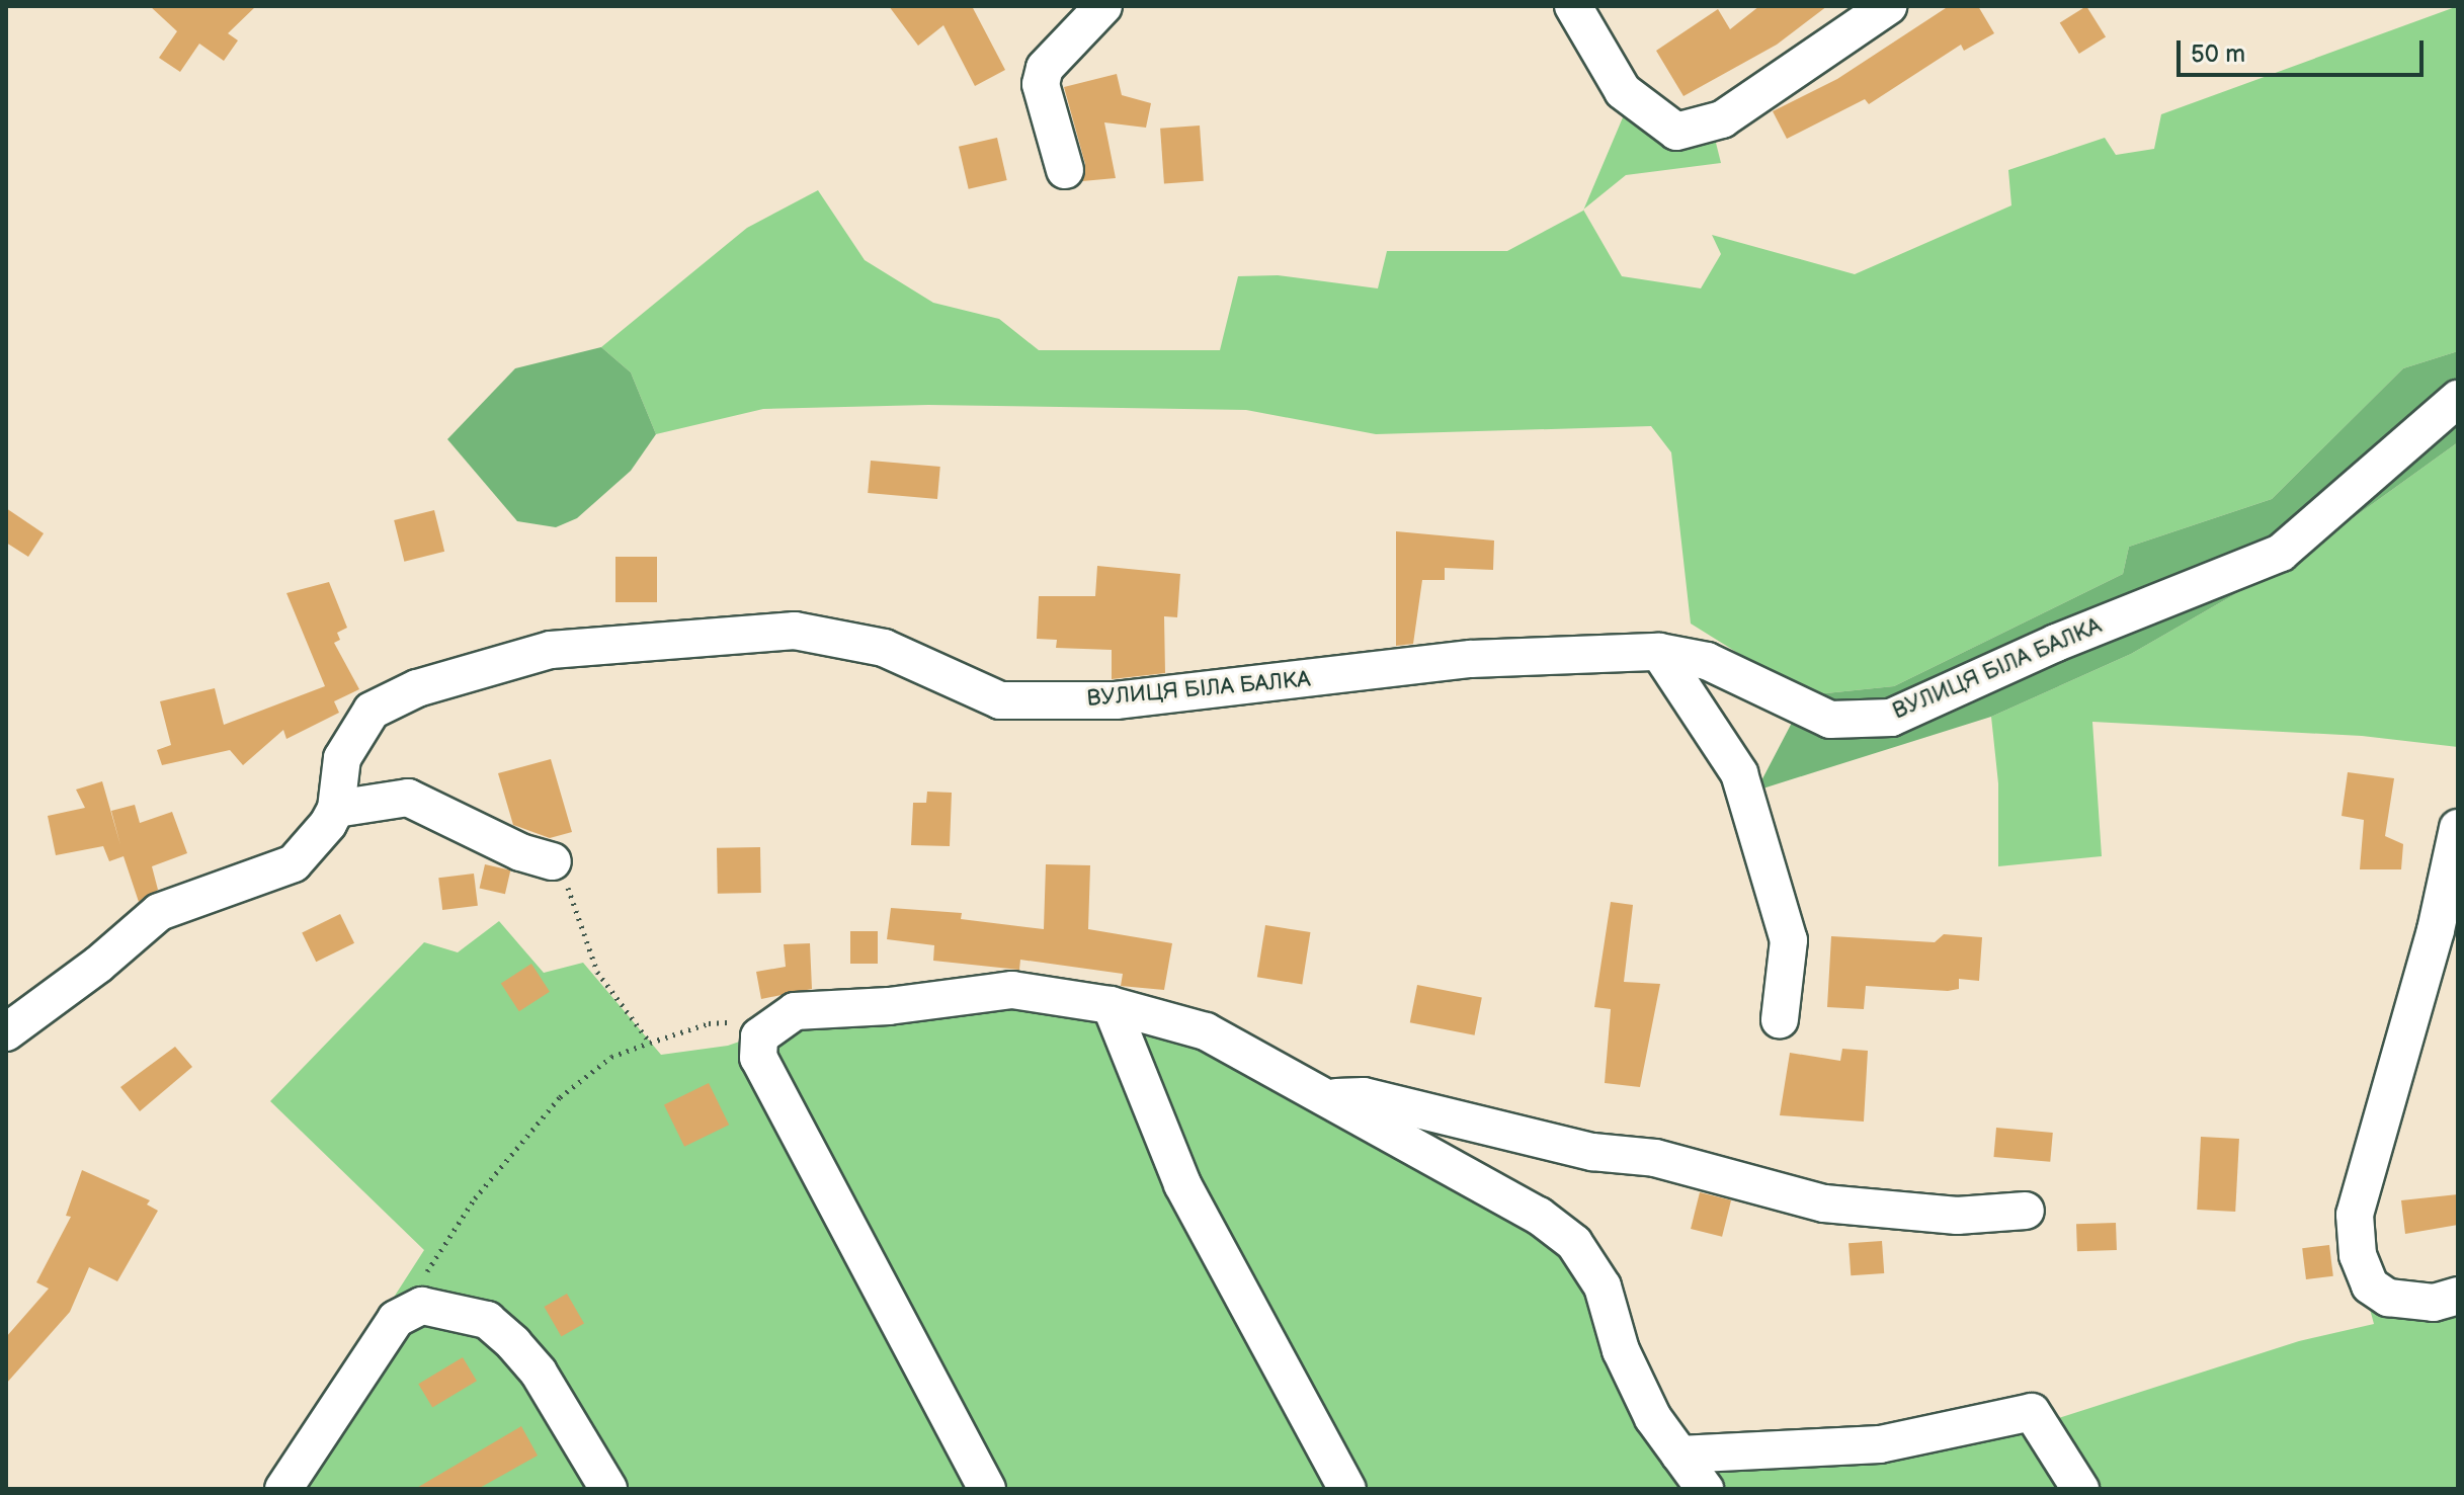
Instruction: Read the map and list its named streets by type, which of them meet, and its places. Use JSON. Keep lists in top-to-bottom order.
{
  "streets": {
    "street": ["ВУЛИЦЯ БІЛА БАЛКА"]
  },
  "scale_bar": "50 m"
}
